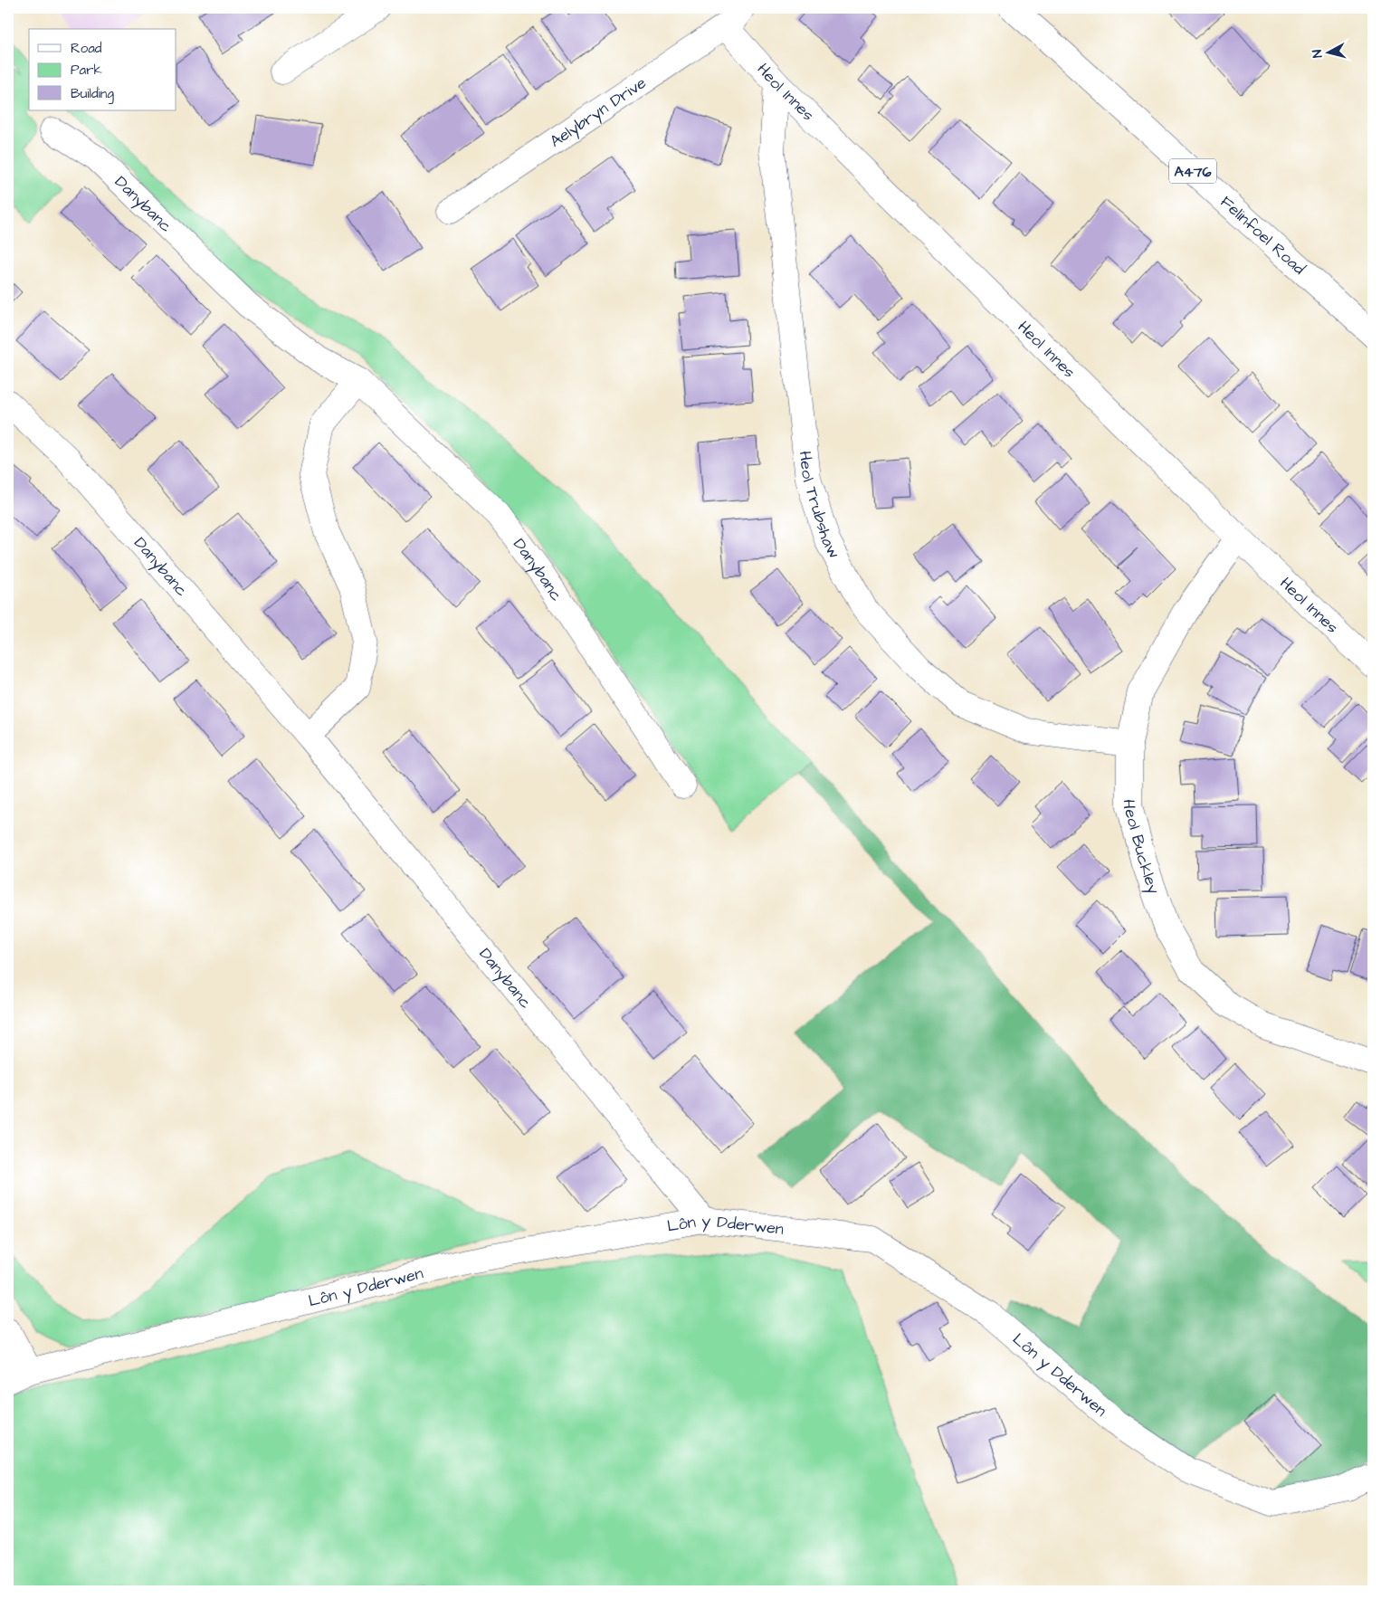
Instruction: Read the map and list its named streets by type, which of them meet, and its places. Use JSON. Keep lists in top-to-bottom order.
{
  "streets": {
    "street": [
      "Heol Innes",
      "Aelybryn Drive",
      "A476",
      "Danybanc",
      "Felinfoel Road",
      "Heol Trubshaw",
      "Heol Buckley",
      "Lôn y Dderwen"
    ]
  },
  "crossings": [
    ["Heol Innes", "Aelybryn Drive"],
    ["Heol Innes", "Heol Trubshaw"],
    ["Heol Innes", "Heol Buckley"],
    ["Danybanc", "Lôn y Dderwen"],
    ["Heol Trubshaw", "Heol Buckley"]
  ],
  "legend": ["Road", "Park", "Building"],
  "north": "left"
}
